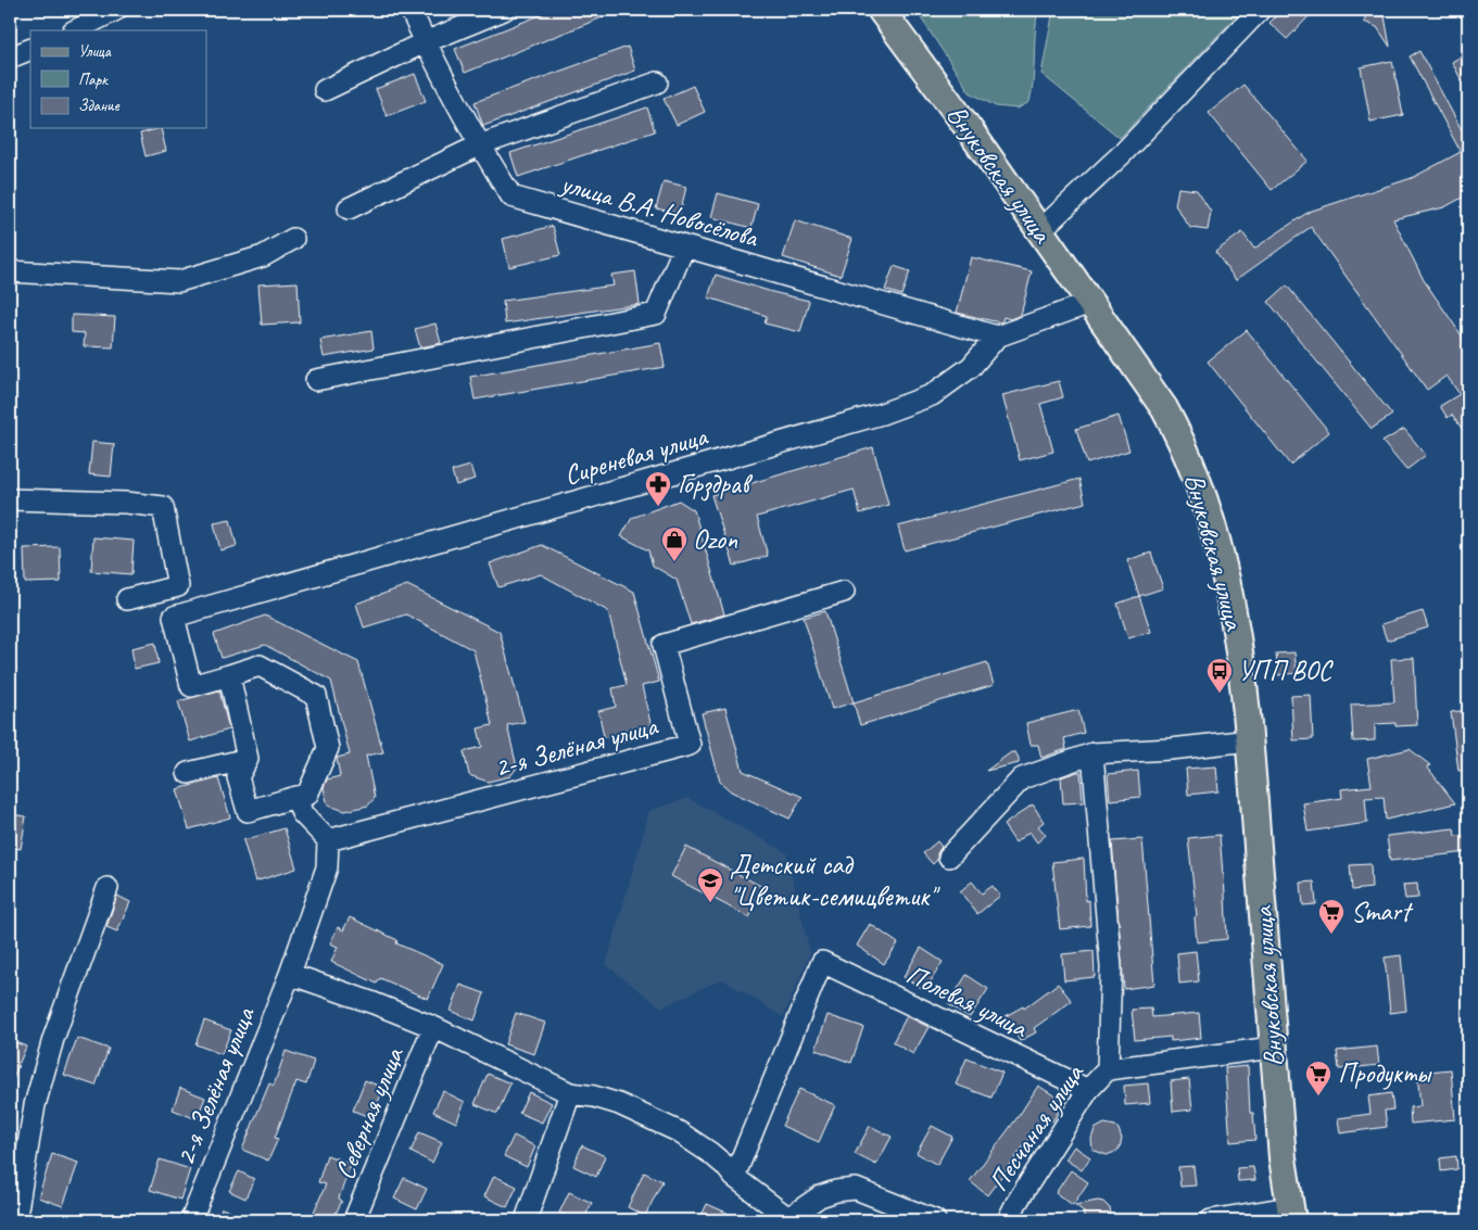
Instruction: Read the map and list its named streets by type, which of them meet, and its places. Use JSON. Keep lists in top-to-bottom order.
{
  "streets": {
    "main road": ["Внуковская улица"],
    "street": [
      "улица В.А. Новосёлова",
      "Сиреневая улица",
      "2-я Зелёная улица",
      "Полевая улица",
      "Северная улица",
      "Песчаная улица"
    ]
  },
  "crossings": [
    ["Внуковская улица", "Сиреневая улица"],
    ["Внуковская улица", "Песчаная улица"],
    ["улица В.А. Новосёлова", "Сиреневая улица"],
    ["Полевая улица", "Песчаная улица"]
  ],
  "places": {
    "pharmacy": ["Горздрав"],
    "shop": ["Ozon"],
    "bus stop": ["УПП ВОС"],
    "school or university": ["Детский сад \"Цветик-семицветик\""],
    "supermarket": ["Smart", "Продукты"]
  },
  "legend": ["Улица", "Парк", "Здание"]
}
